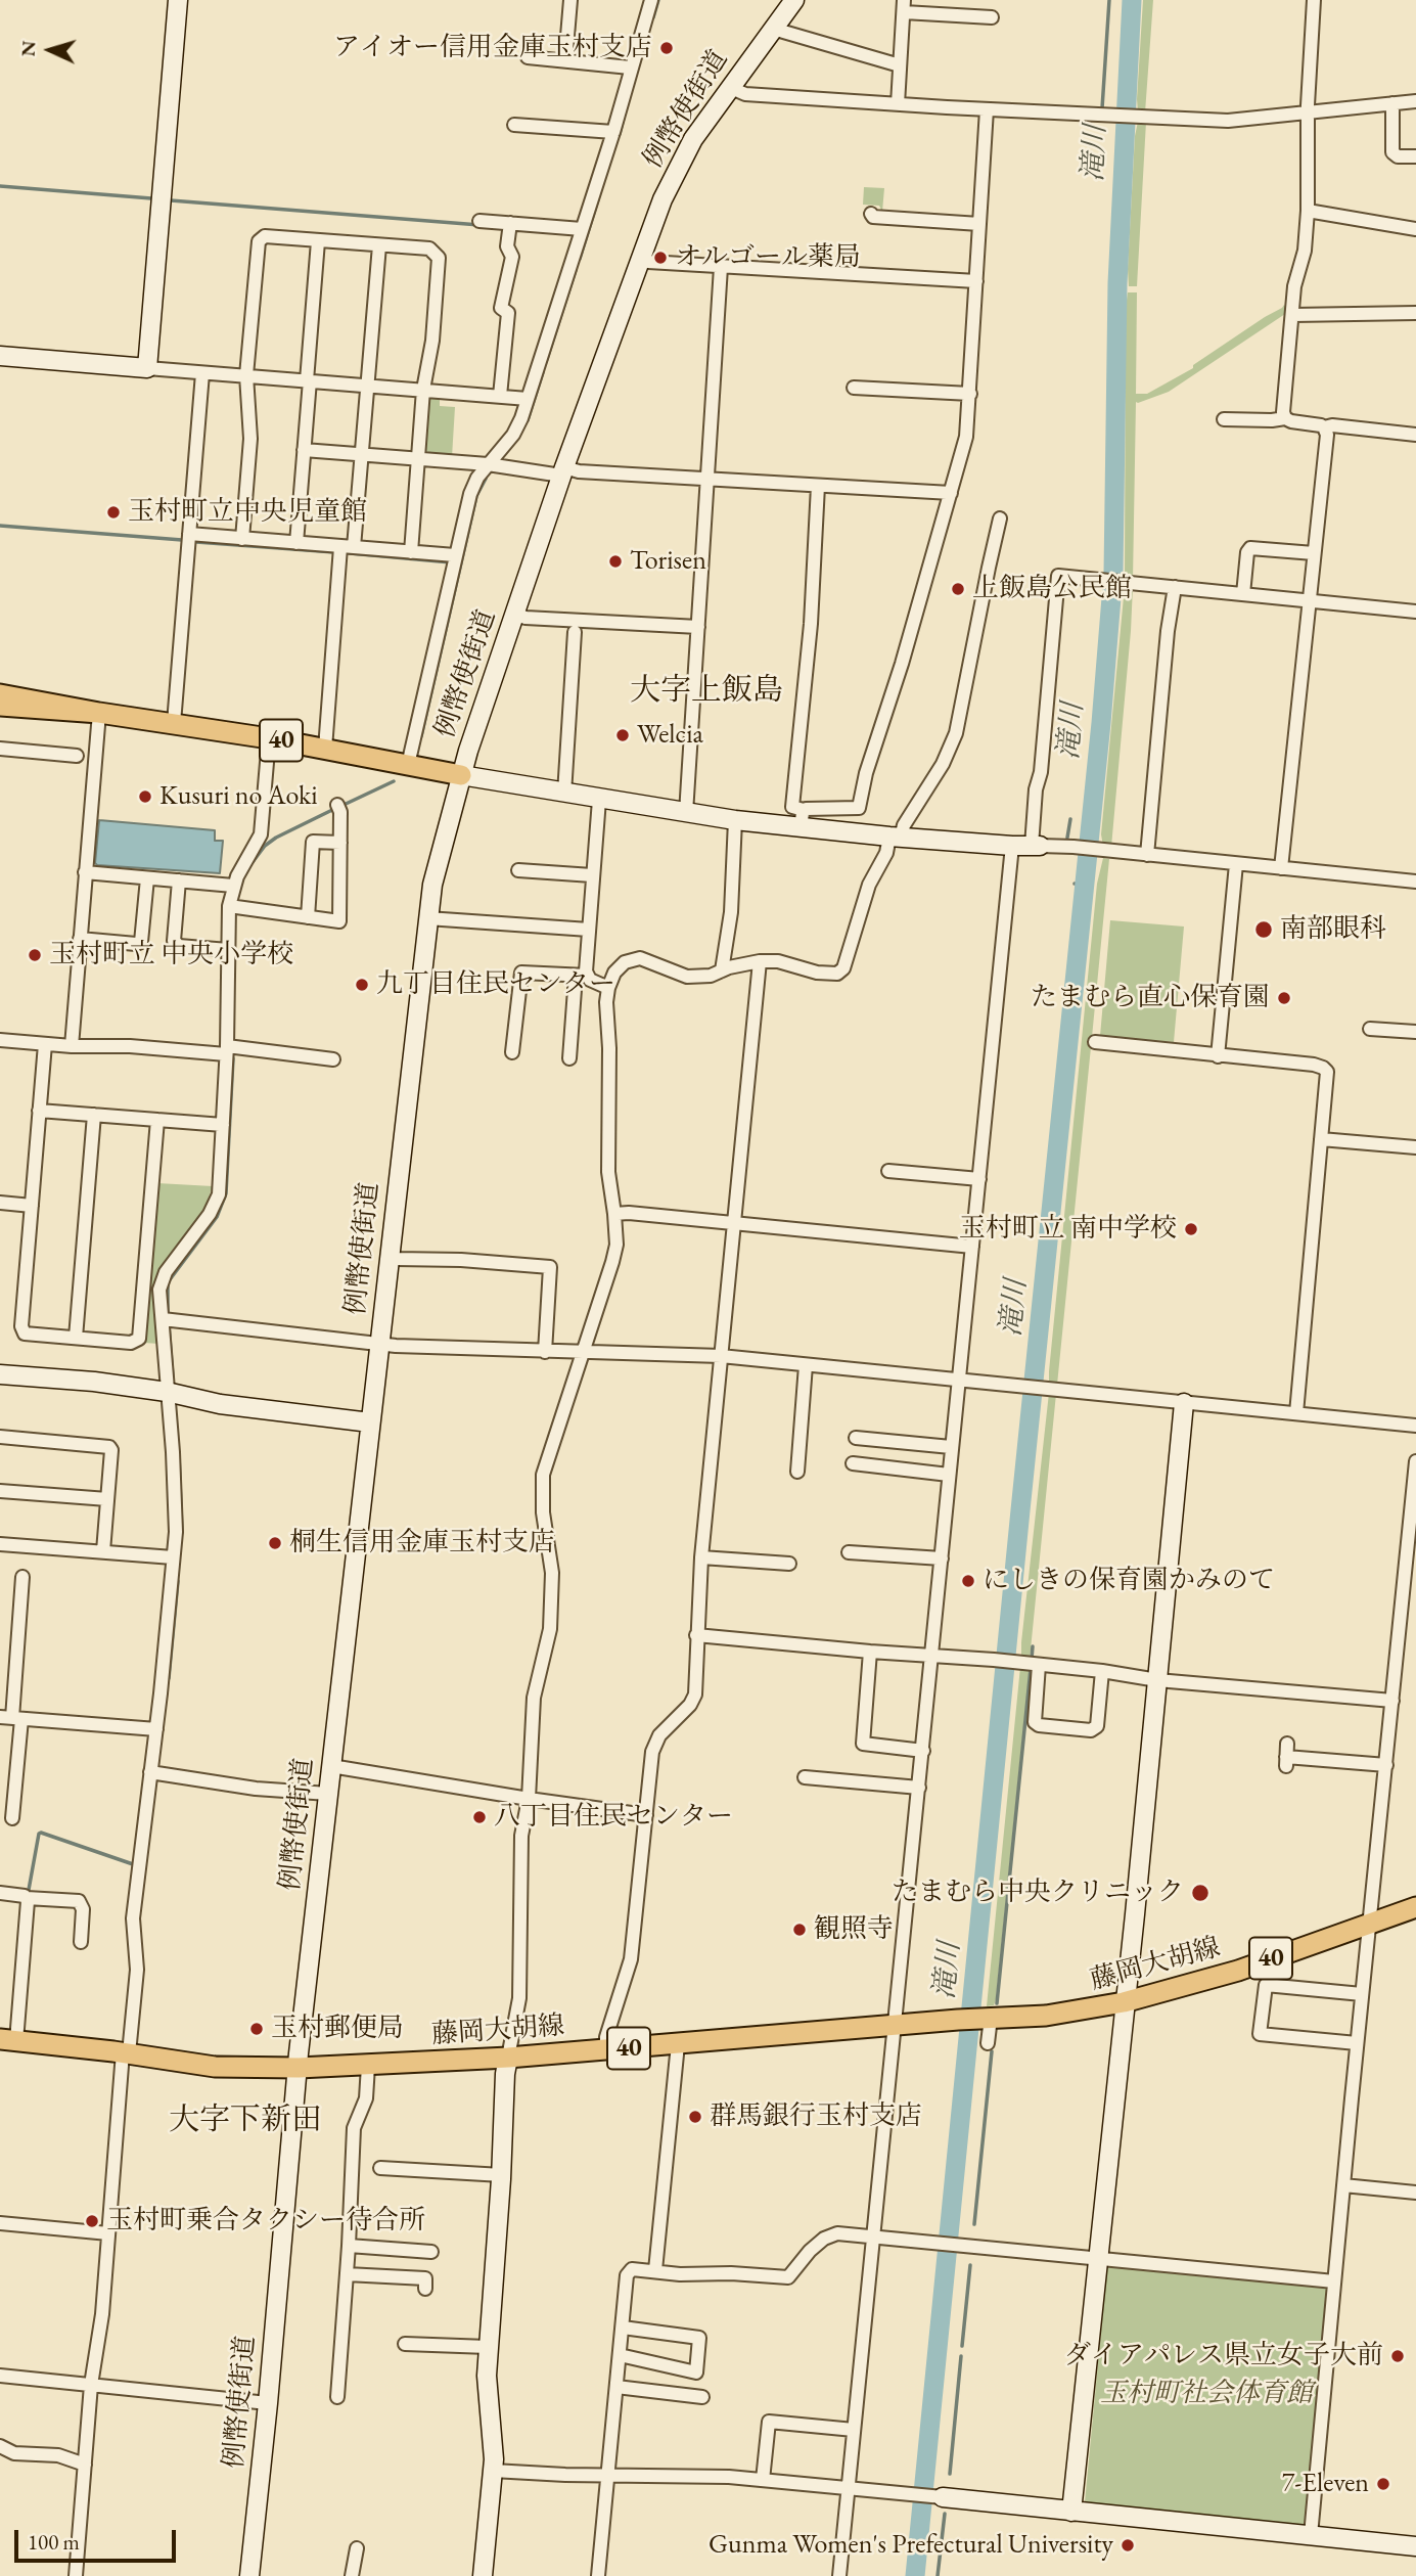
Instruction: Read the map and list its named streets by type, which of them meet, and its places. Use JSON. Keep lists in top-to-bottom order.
{
  "streets": {
    "main road": ["40", "藤岡大胡線"],
    "street": ["例幣使街道"]
  },
  "crossings": [
    ["例幣使街道", "40"],
    ["例幣使街道", "藤岡大胡線"]
  ],
  "districts": ["大字上飯島", "大字下新田"],
  "water": ["滝川"],
  "parks": ["玉村町社会体育館"],
  "places": [
    "アイオー信用金庫玉村支店",
    "オルゴール薬局",
    "玉村町立中央児童館",
    "Torisen",
    "上飯島公民館",
    "Welcia",
    "Kusuri no Aoki",
    "南部眼科",
    "玉村町立 中央小学校",
    "九丁目住民センター",
    "たまむら直心保育園",
    "玉村町立 南中学校",
    "桐生信用金庫玉村支店",
    "にしきの保育園かみのて",
    "八丁目住民センター",
    "たまむら中央クリニック",
    "観照寺",
    "玉村郵便局",
    "群馬銀行玉村支店",
    "玉村町乗合タクシー待合所",
    "ダイアパレス県立女子大前",
    "7-Eleven",
    "Gunma Women's Prefectural University"
  ],
  "scale_bar": "100 m",
  "north": "left"
}
